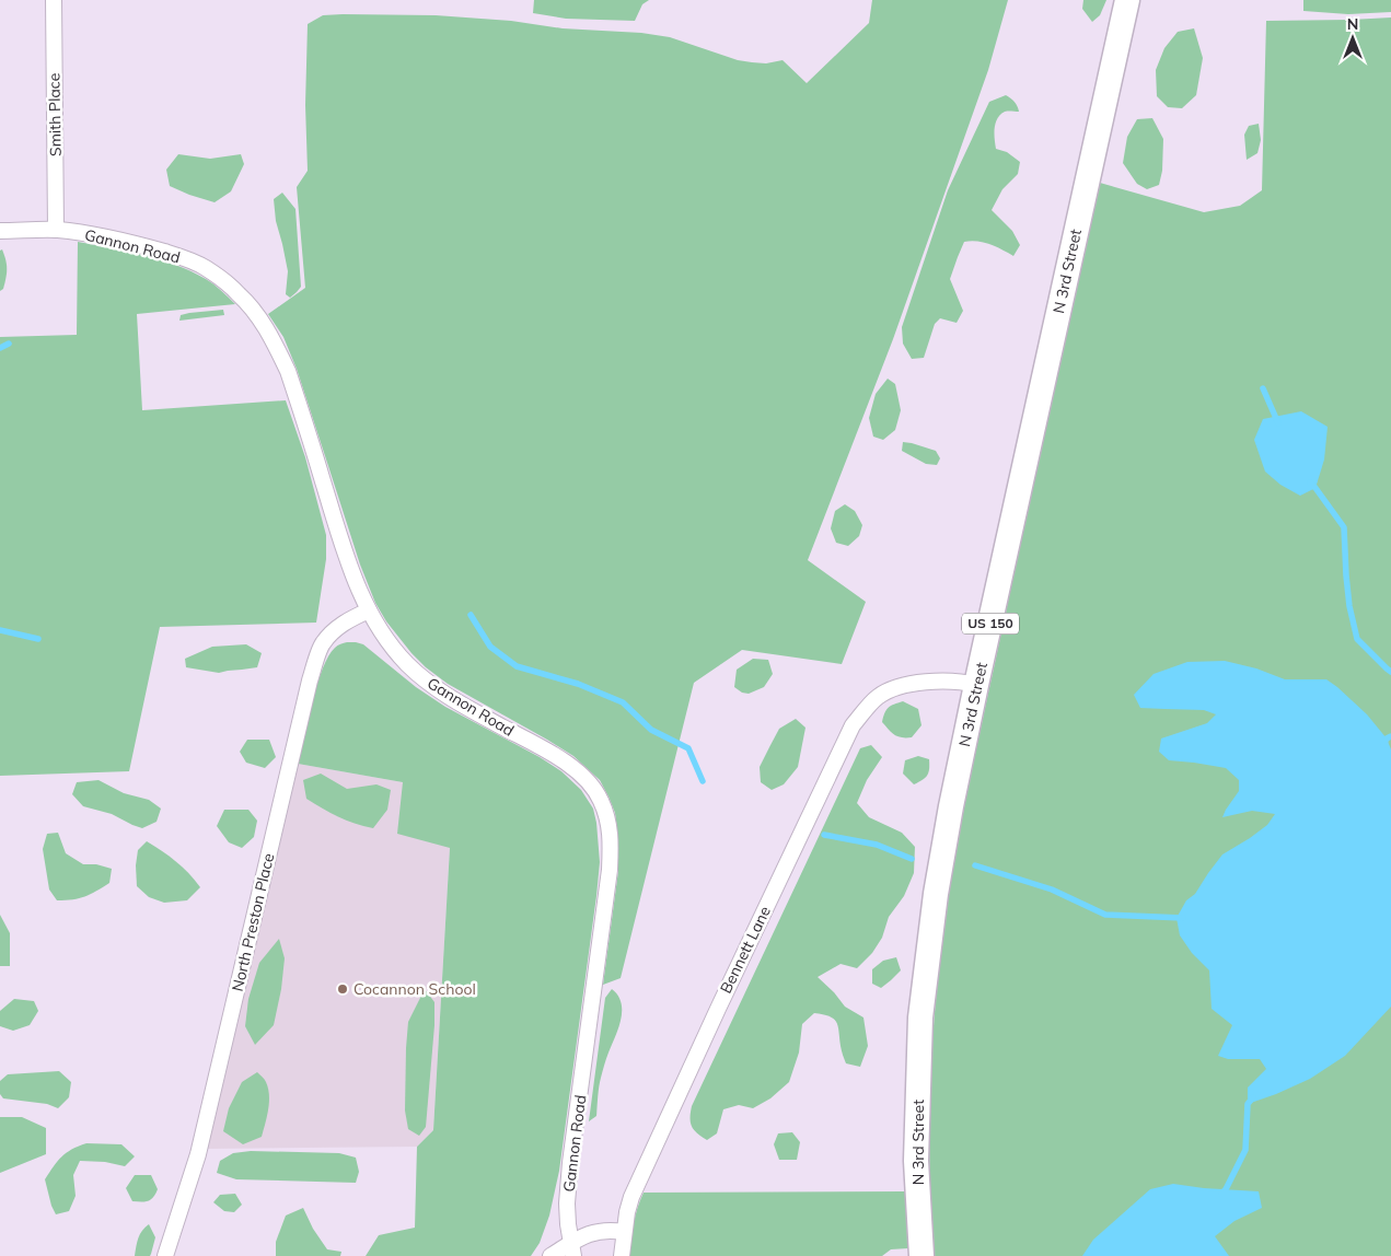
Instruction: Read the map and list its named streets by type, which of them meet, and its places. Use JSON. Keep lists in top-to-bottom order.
{
  "streets": {
    "main road": ["N 3rd Street", "US 150"],
    "street": [
      "Smith Place",
      "Gannon Road",
      "North Preston Place",
      "Bennett Lane"
    ]
  },
  "crossings": [
    ["Smith Place", "Gannon Road"],
    ["Gannon Road", "North Preston Place"],
    ["N 3rd Street", "Bennett Lane"]
  ],
  "places": ["Cocannon School"],
  "north": "top"
}
